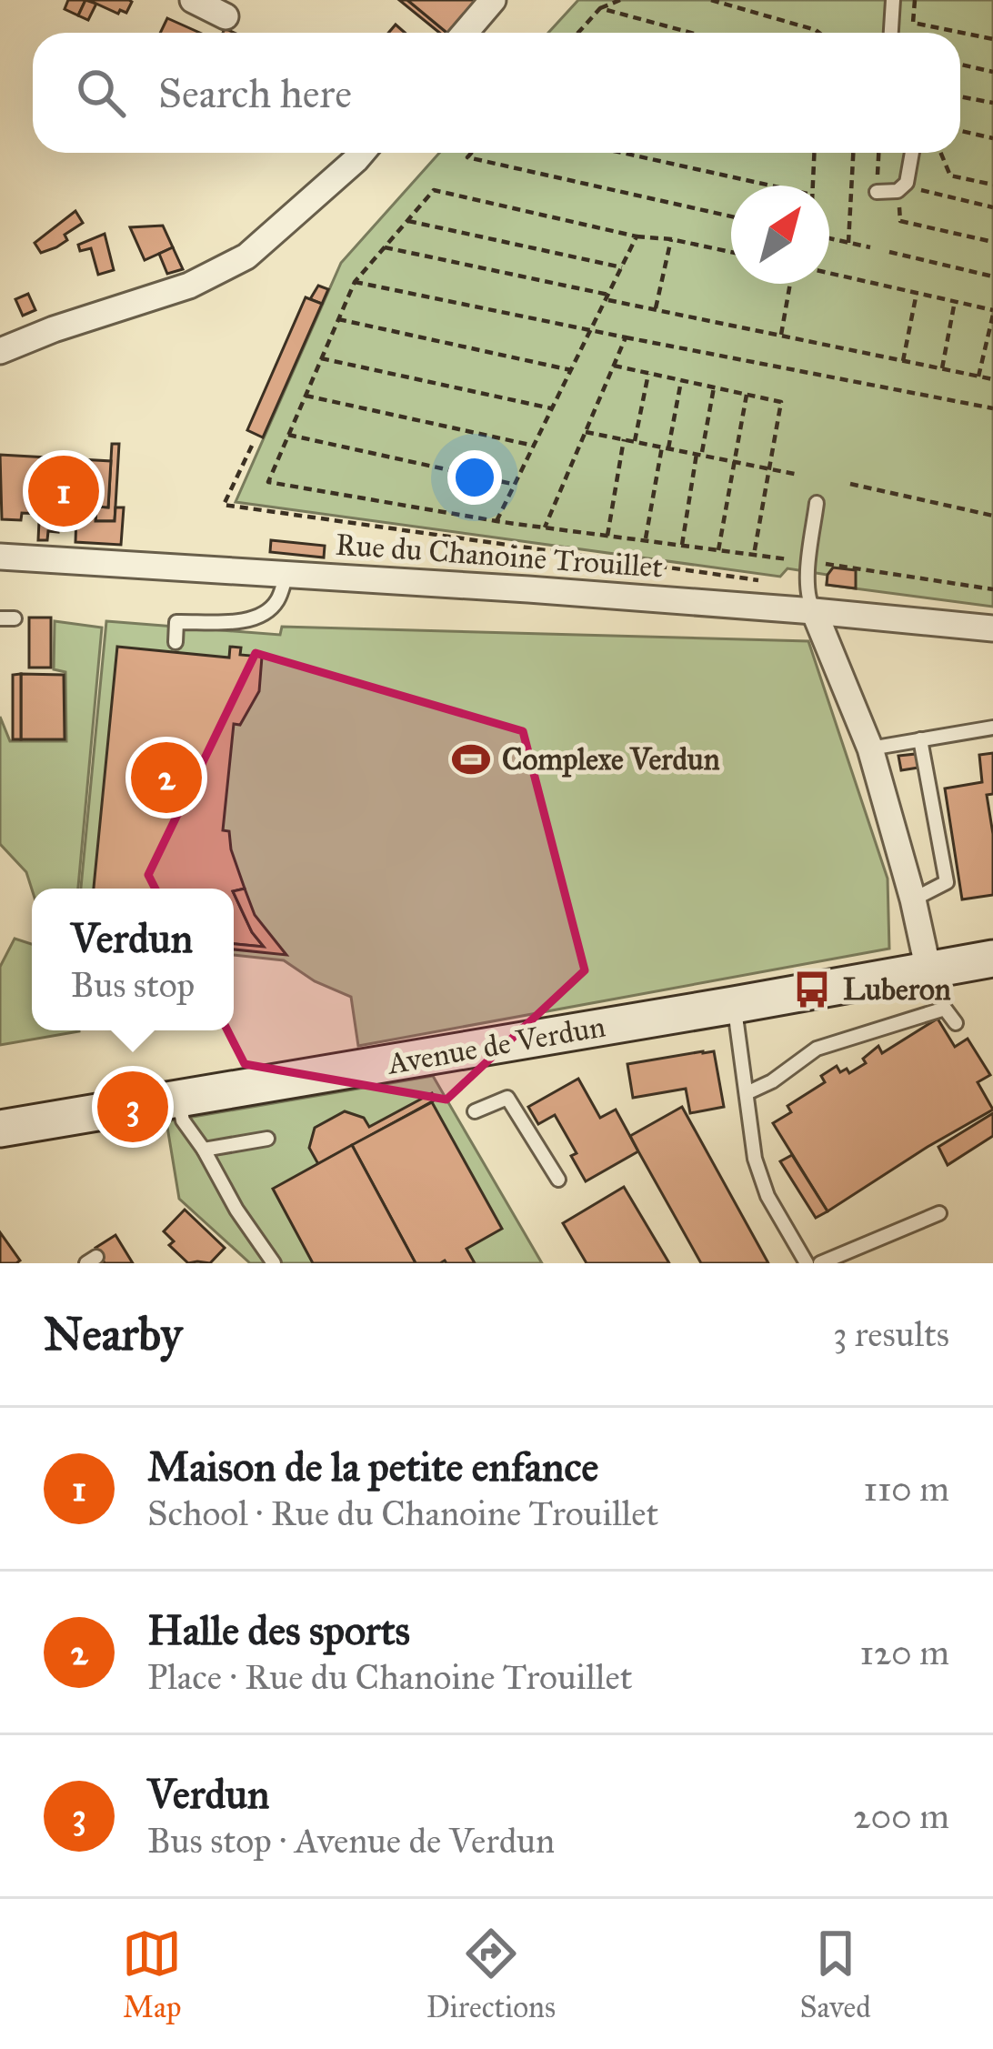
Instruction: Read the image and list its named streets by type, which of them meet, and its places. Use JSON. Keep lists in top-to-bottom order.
{
  "streets": {
    "main road": ["Avenue de Verdun"],
    "street": ["Rue du Chanoine Trouillet"]
  },
  "places": {
    "sports": ["Complexe Verdun"],
    "bus stop": ["Luberon"]
  },
  "north": "top right",
  "page": {
    "search": "Search here",
    "pins": ["1", "2", "3"],
    "popup": ["Verdun", "Bus stop"],
    "heading": ["Nearby", "3 results"],
    "list": [
      {
        "mark": "1",
        "name": "Maison de la petite enfance",
        "note": "School · Rue du Chanoine Trouillet",
        "value": "110 m"
      },
      {
        "mark": "2",
        "name": "Halle des sports",
        "note": "Place · Rue du Chanoine Trouillet",
        "value": "120 m"
      },
      {
        "mark": "3",
        "name": "Verdun",
        "note": "Bus stop · Avenue de Verdun",
        "value": "200 m"
      }
    ],
    "nav": ["Map", "Directions", "Saved"]
  }
}
